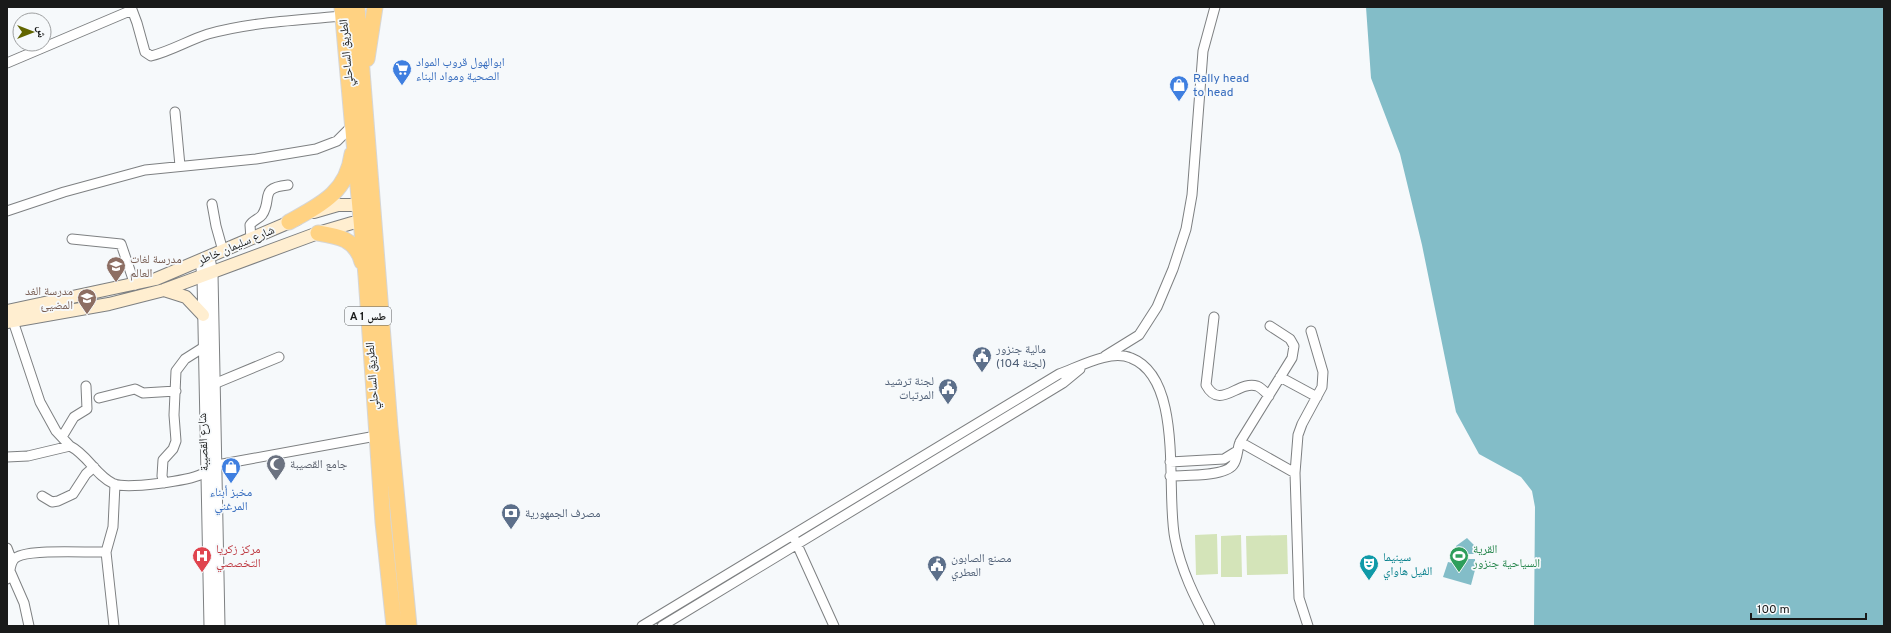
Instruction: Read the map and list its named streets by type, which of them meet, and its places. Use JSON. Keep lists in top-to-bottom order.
{
  "streets": {
    "highway": ["الطريق الساحلي", "A 1 طس"],
    "main road": ["شارع سليمان خاطر"],
    "street": ["شارع القصيبة"]
  },
  "crossings": [
    ["الطريق الساحلي", "شارع سليمان خاطر"],
    ["شارع سليمان خاطر", "شارع القصيبة"]
  ],
  "places": {
    "supermarket": ["ابوالهول قروب المواد الصحية ومواد البناء"],
    "shop": ["Rally head to head", "مخبز أبناء المرغني"],
    "school or university": ["مدرسة لغات العالم", "مدرسة الغد المضيئ"],
    "public building": ["مالية جنزور (لجنة 104)", "لجنة ترشيد المرتبات", "مصنع الصابون العطري"],
    "mosque": ["جامع القصيبة"],
    "bank": ["مصرف الجمهورية"],
    "hospital": ["مركز زكريا التخصصي"],
    "sports": ["القرية السياحية جنزور"],
    "theatre": ["سينيما الفيل هاواي"]
  },
  "scale_bar": "100 m",
  "north": "right"
}
